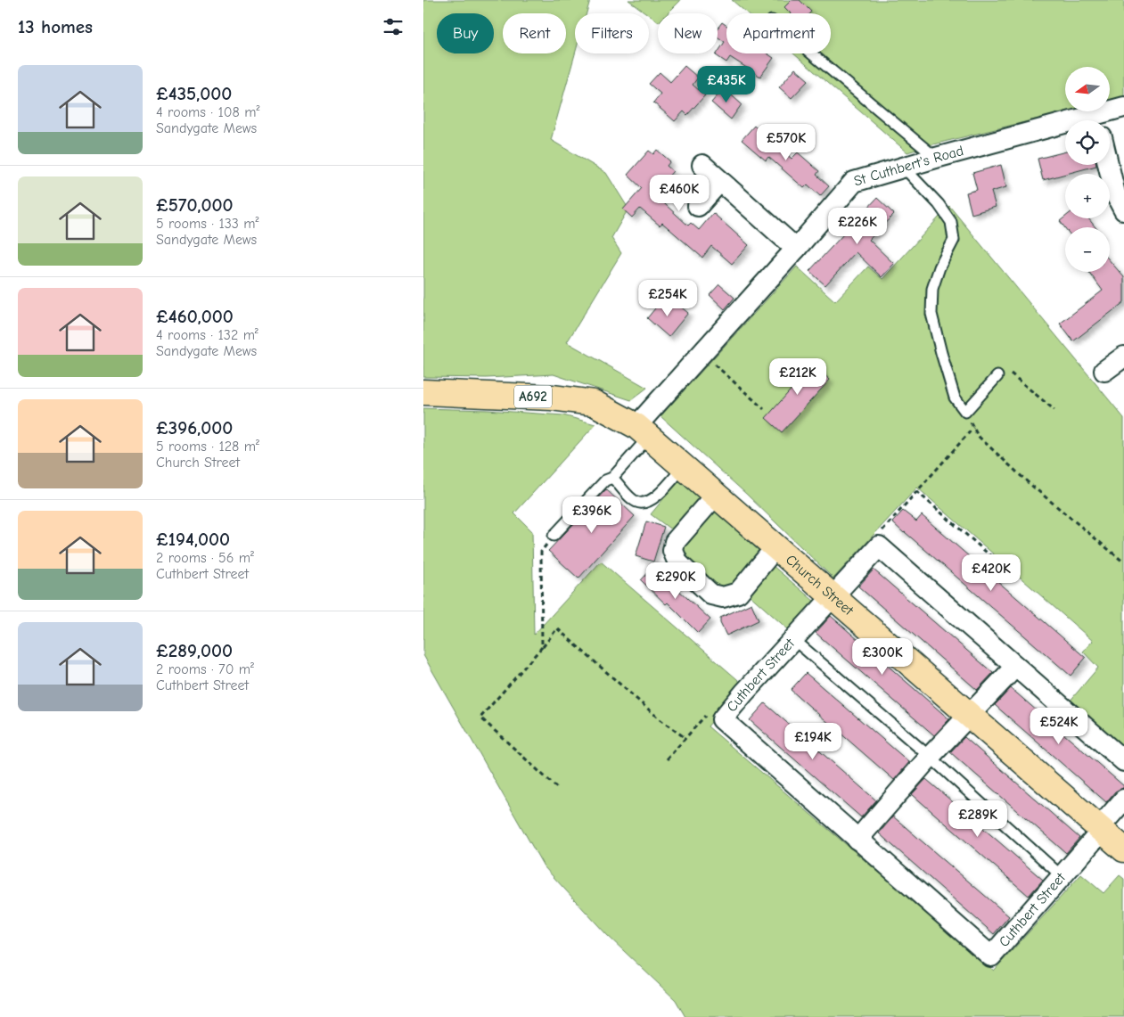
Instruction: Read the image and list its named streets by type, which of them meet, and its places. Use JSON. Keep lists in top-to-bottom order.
{
  "streets": {
    "highway": ["A692", "Church Street"],
    "street": ["St Cuthbert's Road", "Cuthbert Street"]
  },
  "crossings": [
    ["St Cuthbert's Road", "A692"],
    ["St Cuthbert's Road", "Church Street"],
    ["A692", "Church Street"],
    ["Church Street", "Cuthbert Street"]
  ],
  "north": "left",
  "page": {
    "heading": "13 homes",
    "chip": [
      "Buy",
      "Rent",
      "Filters",
      "New",
      "Apartment"
    ],
    "list": [
      {
        "name": "£435,000",
        "note": "4 rooms · 108 m² · Sandygate Mews"
      },
      {
        "name": "£570,000",
        "note": "5 rooms · 133 m² · Sandygate Mews"
      },
      {
        "name": "£460,000",
        "note": "4 rooms · 132 m² · Sandygate Mews"
      },
      {
        "name": "£396,000",
        "note": "5 rooms · 128 m² · Church Street"
      },
      {
        "name": "£194,000",
        "note": "2 rooms · 56 m² · Cuthbert Street"
      },
      {
        "name": "£289,000",
        "note": "2 rooms · 70 m² · Cuthbert Street"
      }
    ],
    "price": [
      "£435K",
      "£570K",
      "£460K",
      "£226K",
      "£254K",
      "£212K",
      "£396K",
      "£420K",
      "£290K",
      "£300K",
      "£524K",
      "£194K",
      "£289K"
    ],
    "map_buttons": ["+", "−"]
  }
}
